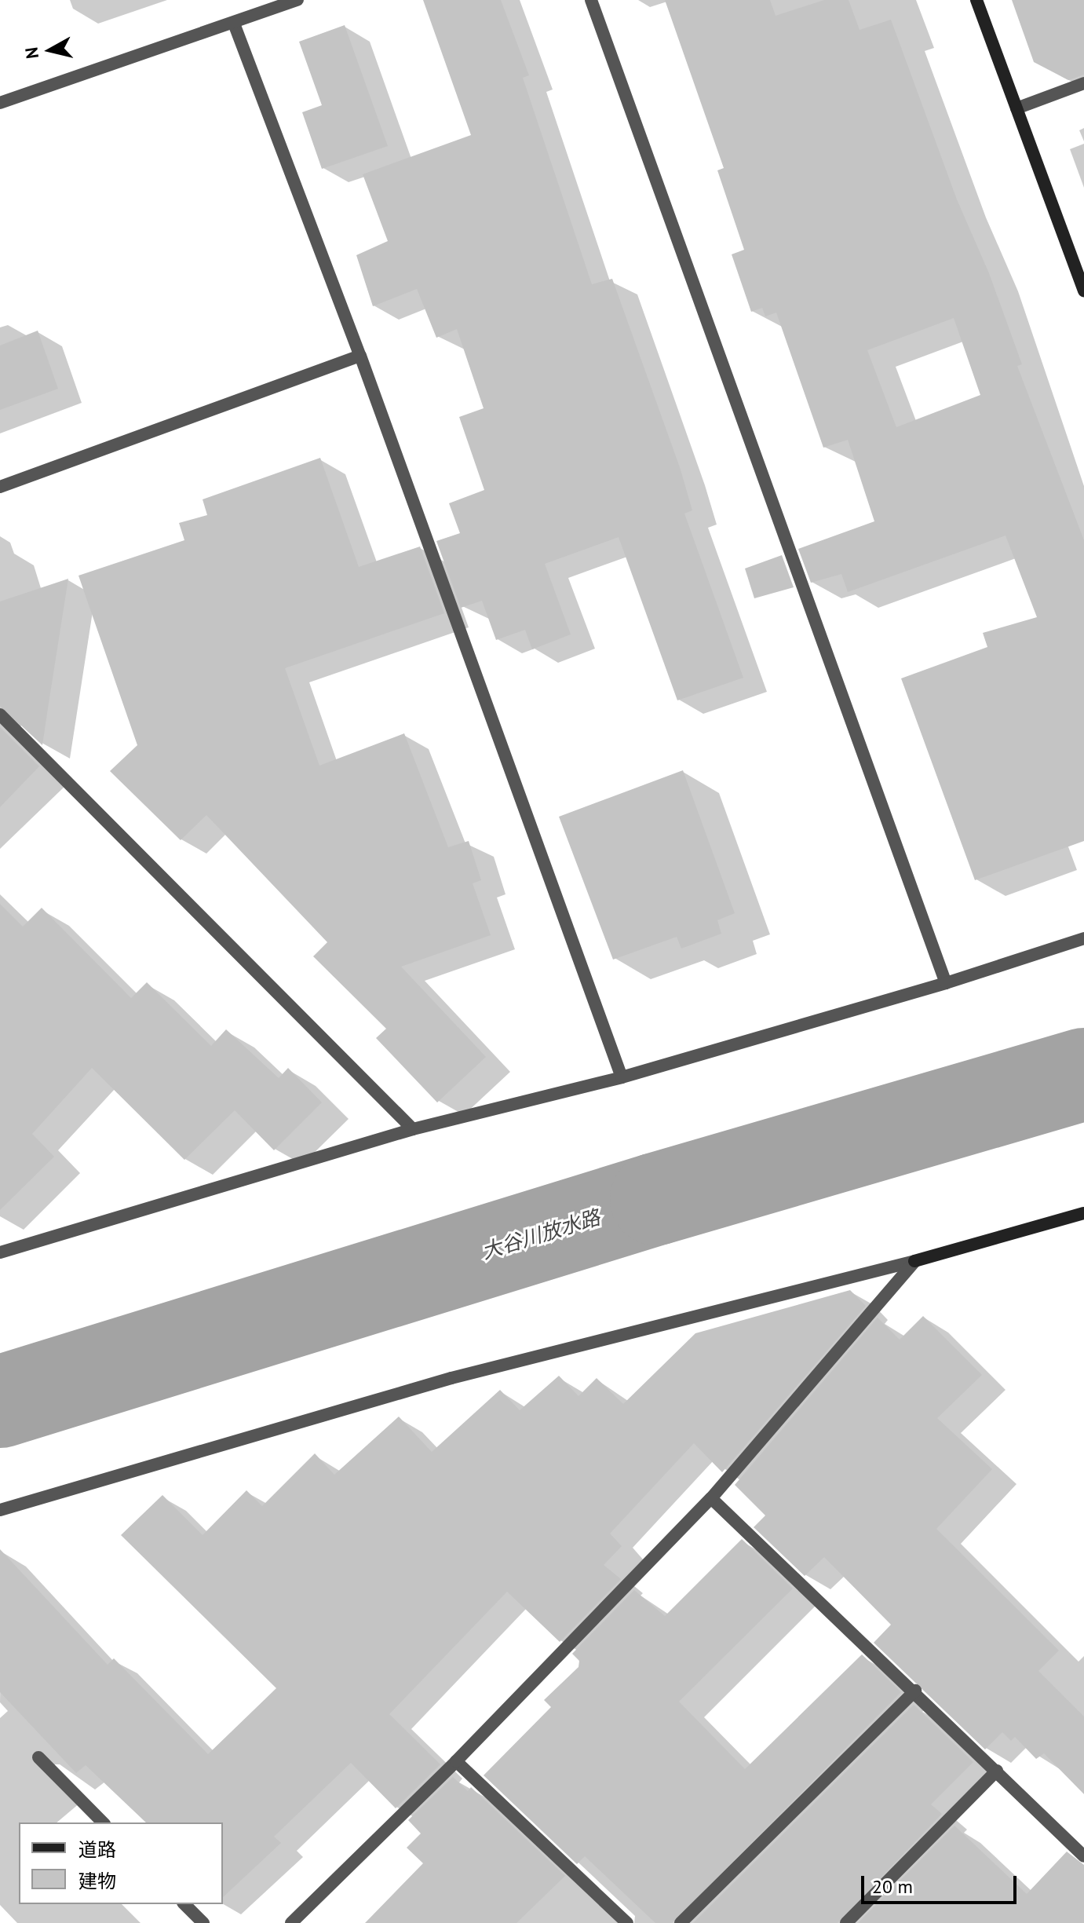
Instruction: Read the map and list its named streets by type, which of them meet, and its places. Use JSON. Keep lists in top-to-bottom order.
{
  "water": ["大谷川放水路"],
  "legend": ["道路", "建物"],
  "scale_bar": "20 m",
  "north": "left"
}
